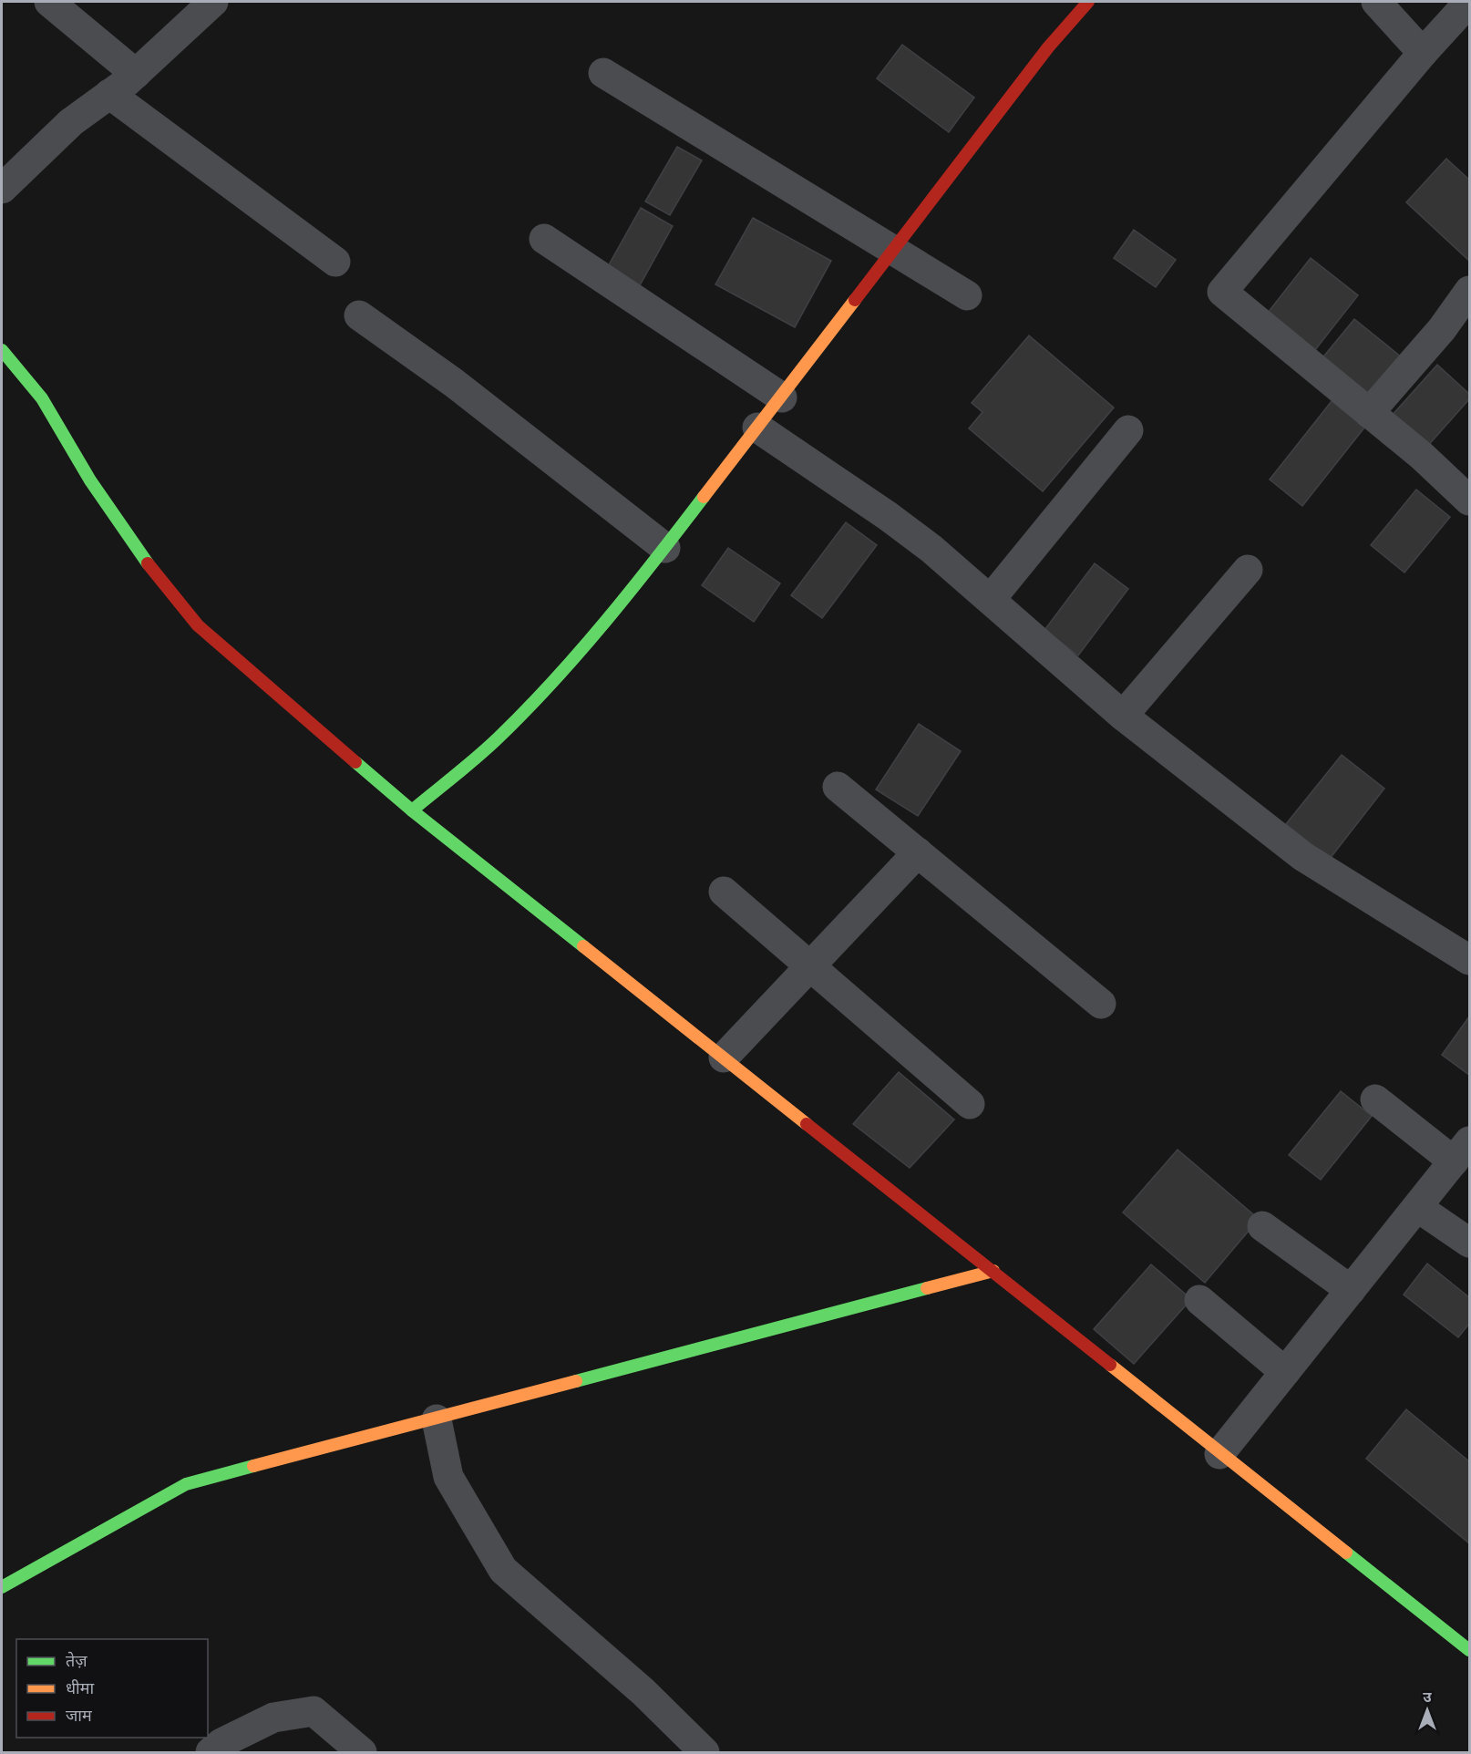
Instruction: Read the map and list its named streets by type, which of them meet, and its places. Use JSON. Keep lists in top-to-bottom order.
{
  "legend": ["तेज़", "धीमा", "जाम"],
  "north": "top"
}
